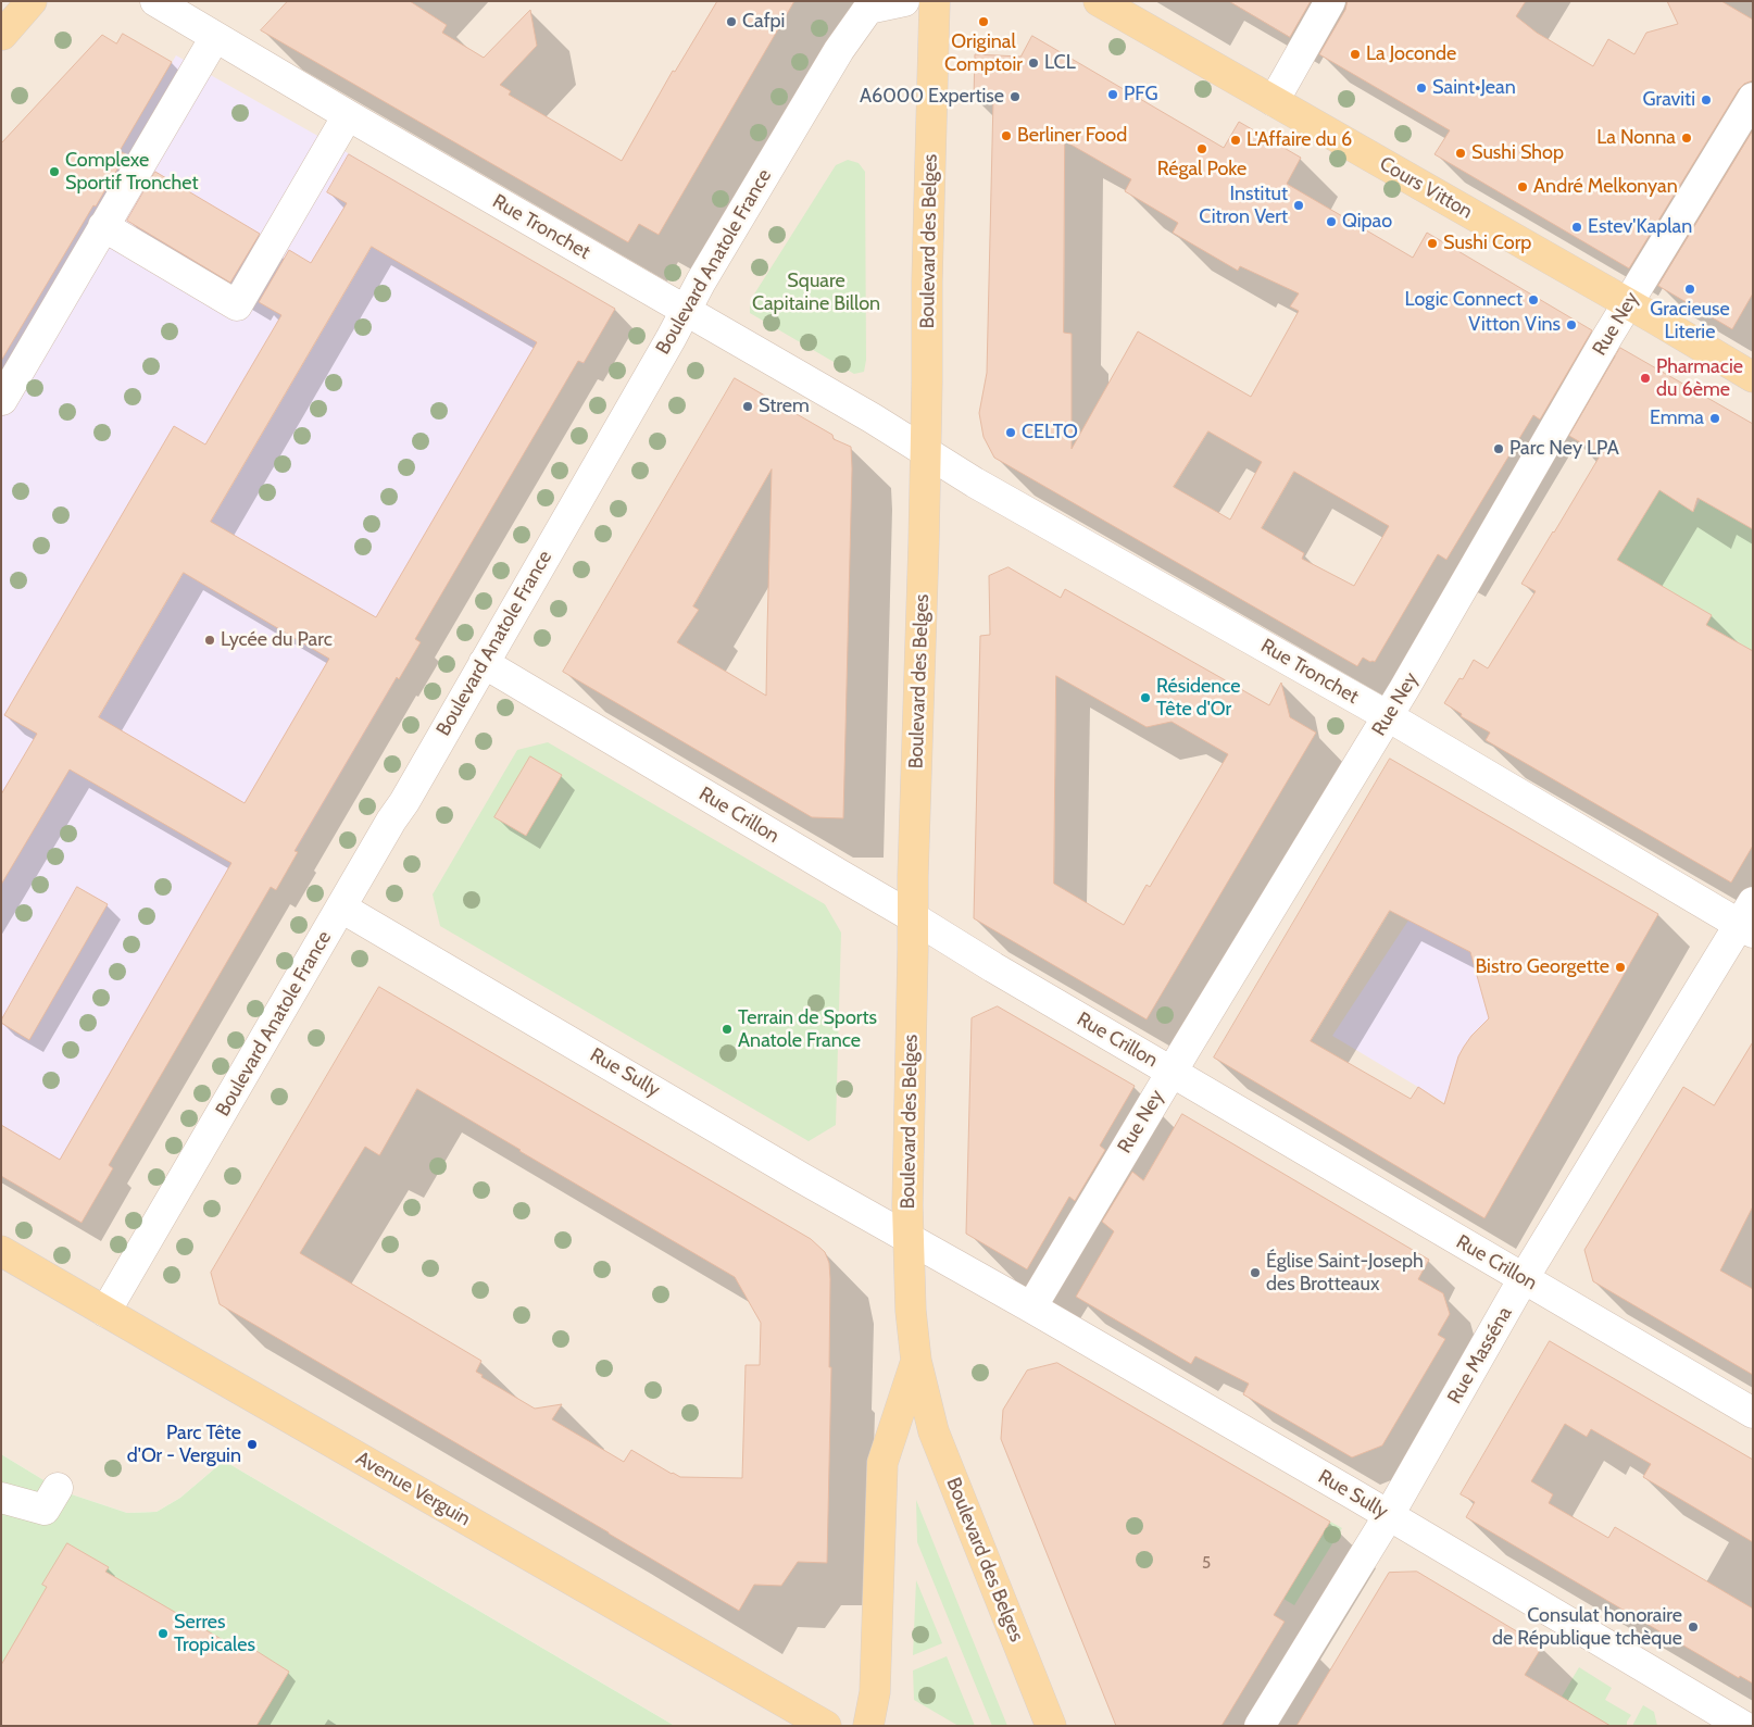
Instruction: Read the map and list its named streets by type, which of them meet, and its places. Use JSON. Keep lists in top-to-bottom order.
{
  "streets": {
    "main road": ["Cours Vitton", "Boulevard des Belges", "Avenue Verguin"],
    "street": [
      "Rue Tronchet",
      "Boulevard Anatole France",
      "Rue Ney",
      "Rue Crillon",
      "Rue Sully",
      "Rue Masséna"
    ]
  },
  "crossings": [
    ["Cours Vitton", "Rue Ney"],
    ["Rue Tronchet", "Boulevard des Belges"],
    ["Rue Tronchet", "Boulevard Anatole France"],
    ["Rue Tronchet", "Rue Ney"],
    ["Rue Tronchet", "Rue Masséna"],
    ["Boulevard des Belges", "Rue Crillon"],
    ["Boulevard des Belges", "Rue Sully"],
    ["Boulevard Anatole France", "Rue Crillon"],
    ["Boulevard Anatole France", "Rue Sully"],
    ["Boulevard Anatole France", "Avenue Verguin"],
    ["Rue Ney", "Rue Crillon"],
    ["Rue Ney", "Rue Sully"],
    ["Rue Crillon", "Rue Masséna"],
    ["Rue Sully", "Rue Masséna"]
  ],
  "parks": ["Square Capitaine Billon"],
  "places": [
    "Cafpi",
    "Original Comptoir",
    "La Joconde",
    "LCL",
    "Saint•Jean",
    "PFG",
    "A6000 Expertise",
    "Graviti",
    "Berliner Food",
    "La Nonna",
    "L'Affaire du 6",
    "Régal Poke",
    "Sushi Shop",
    "Complexe Sportif Tronchet",
    "André Melkonyan",
    "Institut Citron Vert",
    "Qipao",
    "Estev'Kaplan",
    "Sushi Corp",
    "Gracieuse Literie",
    "Logic Connect",
    "Vitton Vins",
    "Pharmacie du 6ème",
    "Strem",
    "Emma",
    "CELTO",
    "Parc Ney LPA",
    "Lycée du Parc",
    "Résidence Tête d'Or",
    "Bistro Georgette",
    "Terrain de Sports Anatole France",
    "Église Saint-Joseph des Brotteaux",
    "Parc Tête d'Or - Verguin",
    "Consulat honoraire de République tchèque",
    "Serres Tropicales"
  ],
  "house_numbers": ["5"]
}
